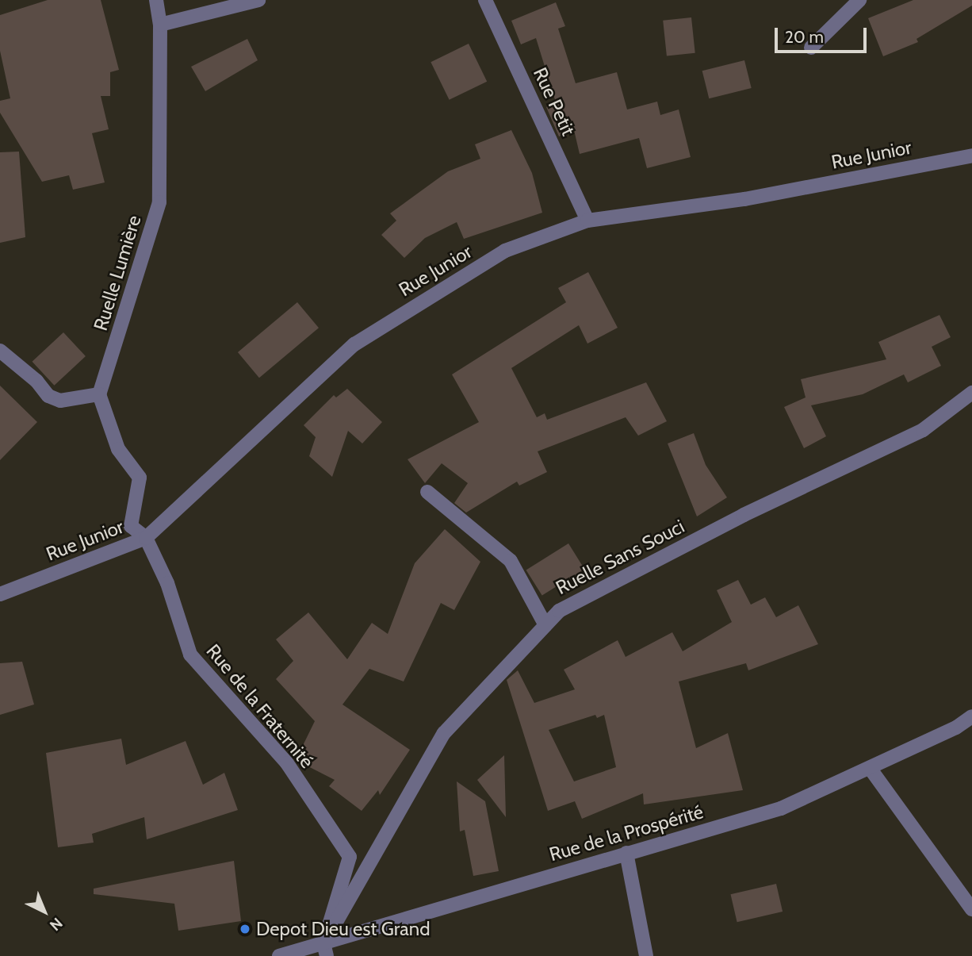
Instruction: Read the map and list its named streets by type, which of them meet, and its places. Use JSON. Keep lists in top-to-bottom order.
{
  "streets": {
    "street": [
      "Rue Petit",
      "Rue Junior",
      "Ruelle Lumière",
      "Ruelle Sans Souci",
      "Rue de la Fraternité",
      "Rue de la Prospérité"
    ]
  },
  "crossings": [
    ["Rue Petit", "Rue Junior"],
    ["Rue Junior", "Rue de la Fraternité"],
    ["Ruelle Sans Souci", "Rue de la Fraternité"],
    ["Ruelle Sans Souci", "Rue de la Prospérité"],
    ["Rue de la Fraternité", "Rue de la Prospérité"]
  ],
  "places": ["Depot Dieu est Grand"],
  "scale_bar": "20 m",
  "north": "bottom right"
}
